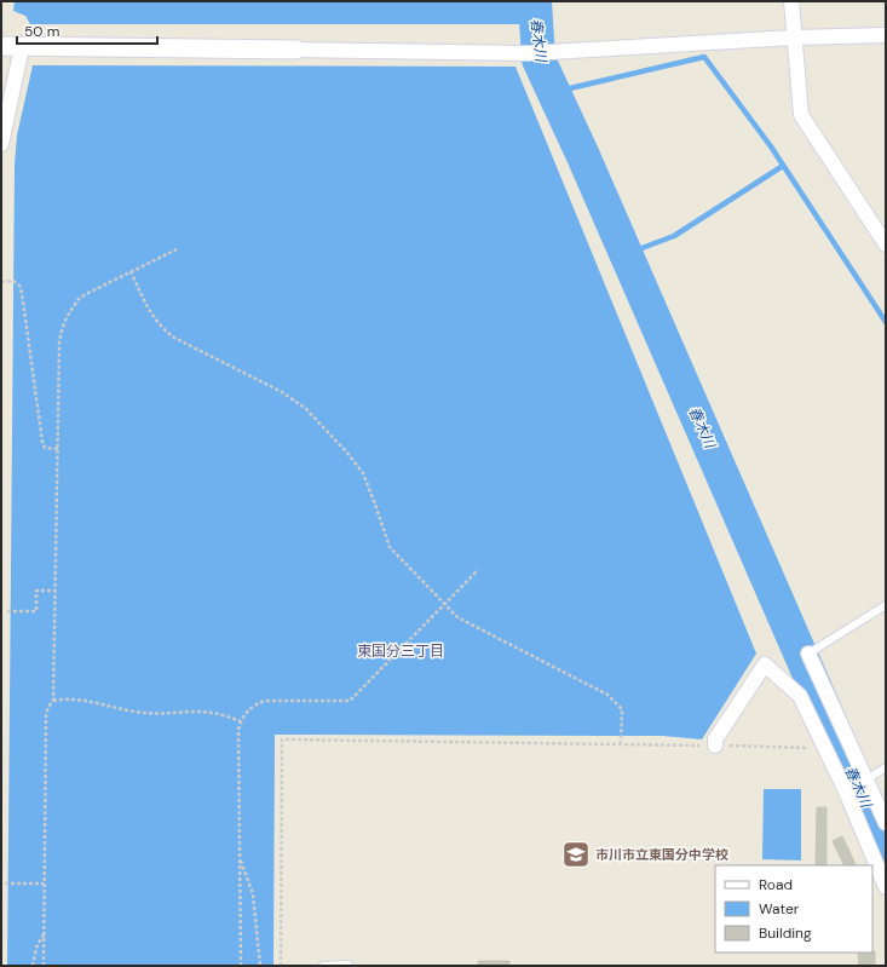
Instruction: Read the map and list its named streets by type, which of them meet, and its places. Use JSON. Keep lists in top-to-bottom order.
{
  "districts": ["東国分三丁目"],
  "water": ["春木川"],
  "places": {
    "school or university": ["市川市立東国分中学校"]
  },
  "legend": ["Road", "Water", "Building"],
  "scale_bar": "50 m"
}
